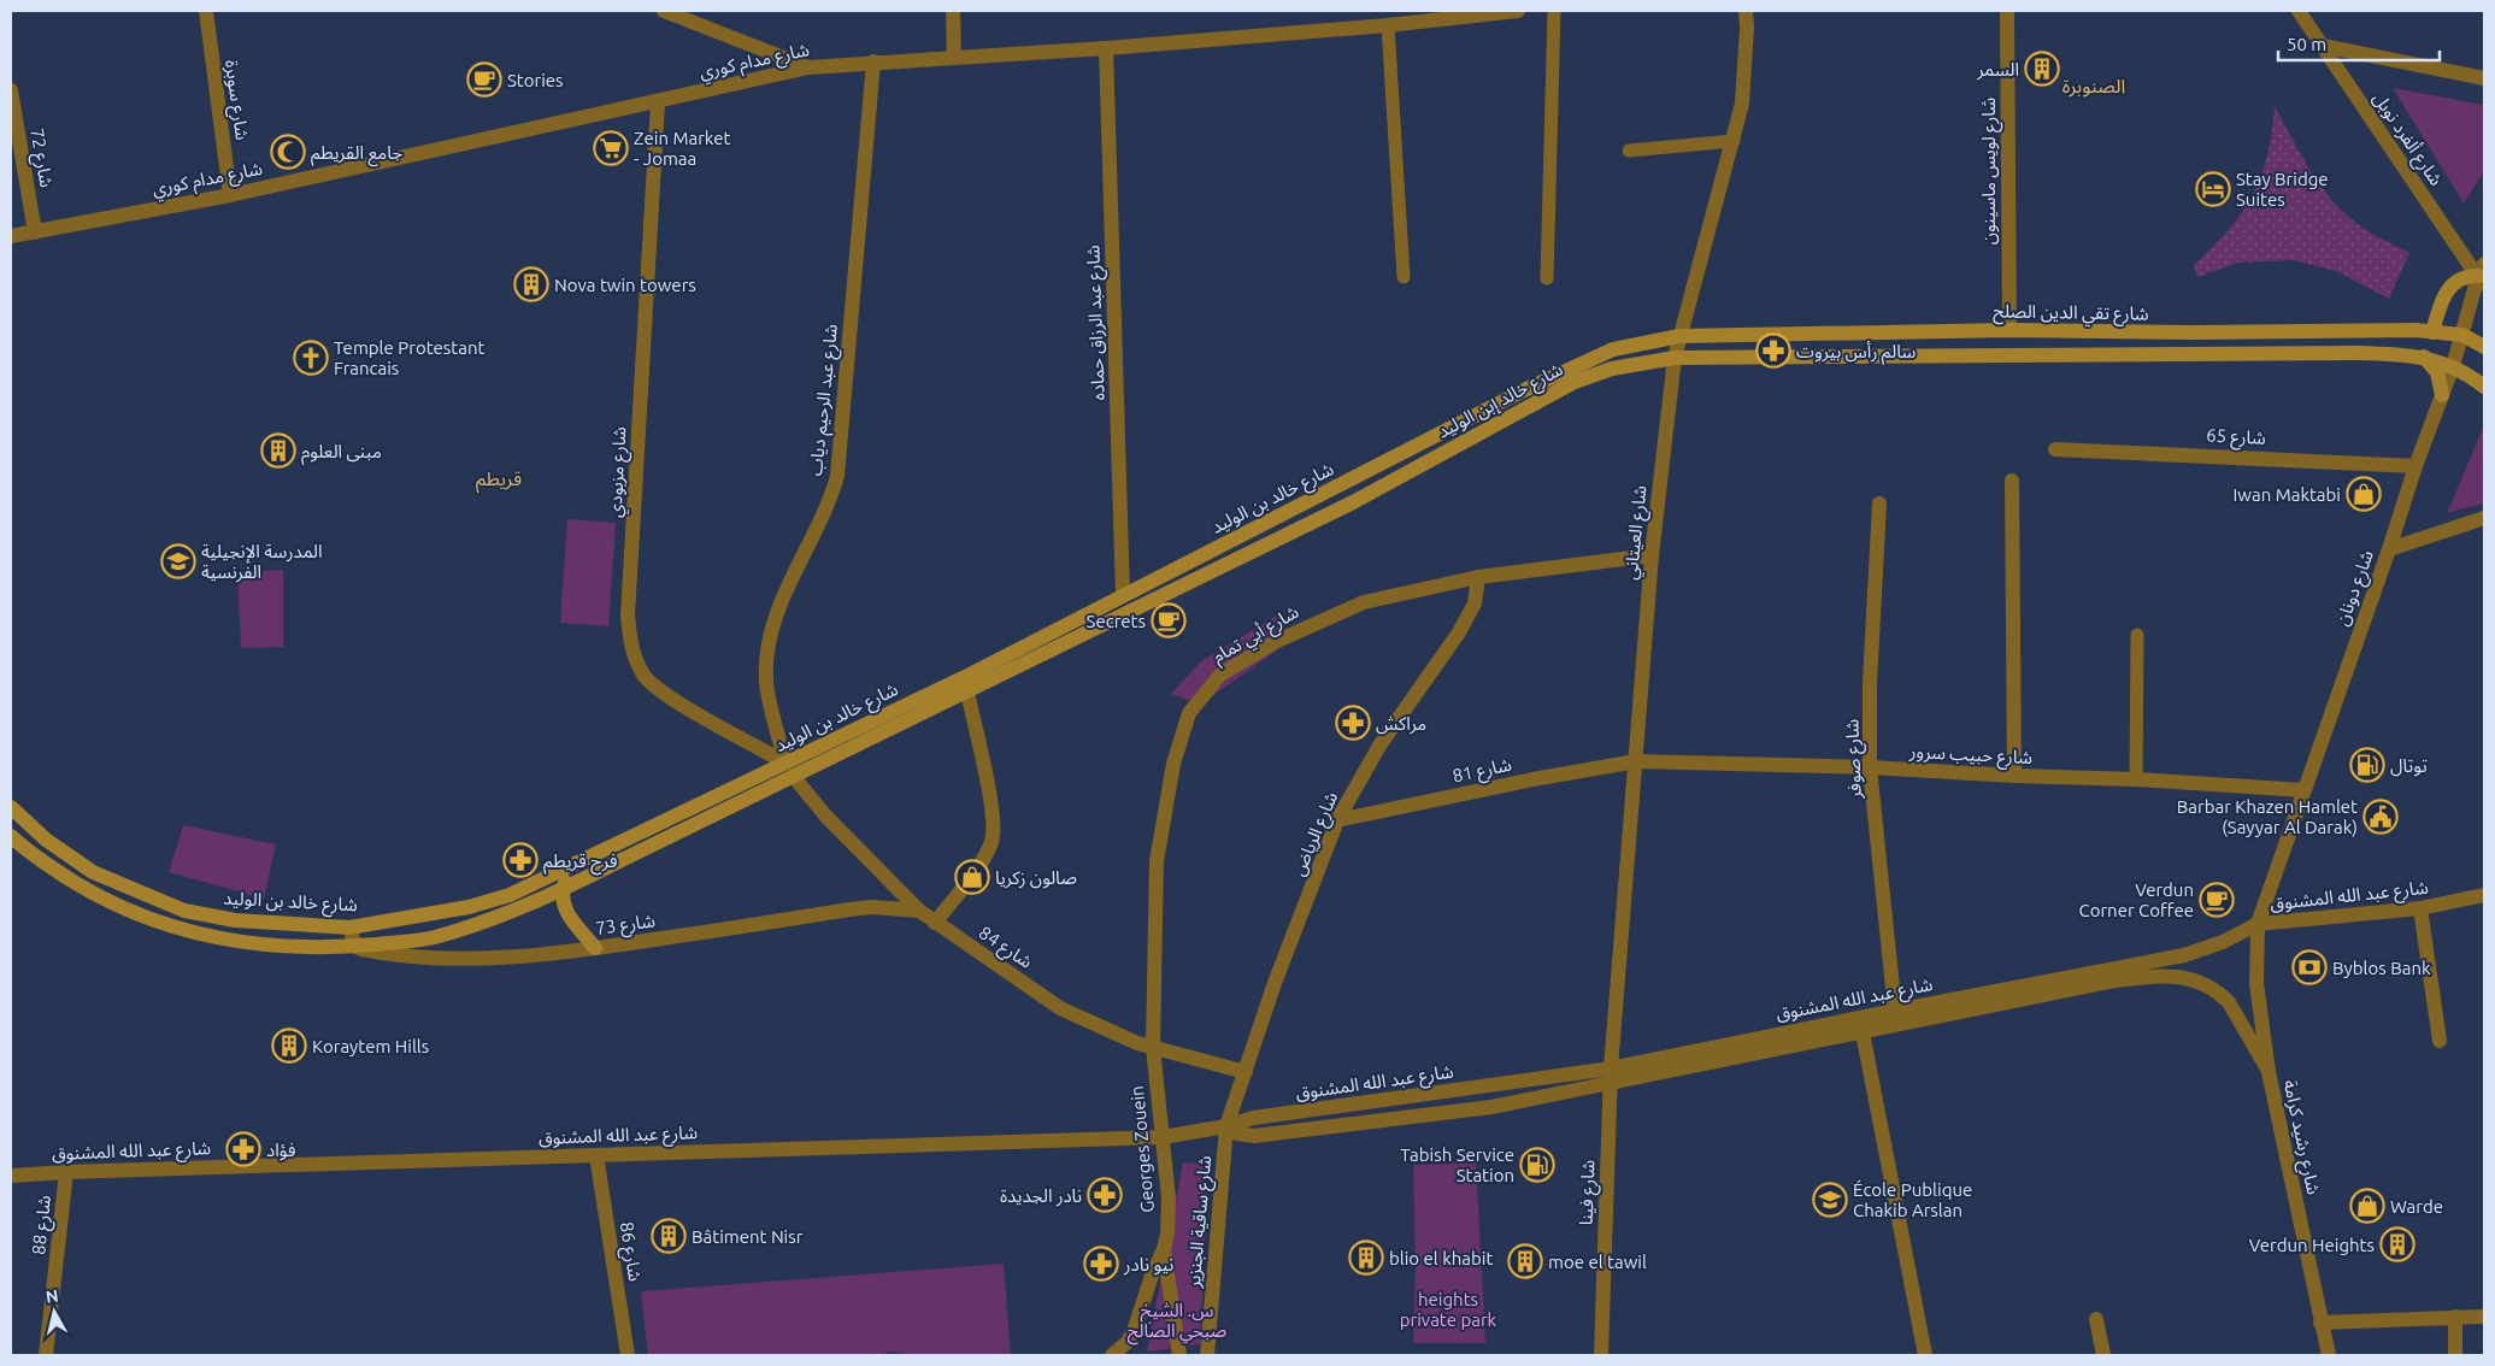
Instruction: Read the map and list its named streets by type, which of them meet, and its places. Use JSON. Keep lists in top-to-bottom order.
{
  "streets": {
    "main road": ["شارع تقي الدين الصلح", "شارع خالد إبن الوليد", "شارع خالد بن الوليد"],
    "street": [
      "شارع مدام كوري",
      "شارع سوبرة",
      "شارع ألفرد نوبل",
      "شارع 72",
      "شارع لويس ماسينون",
      "شارع عبد الرزاق حماده",
      "شارع عبد الرحيم دياب",
      "شارع 65",
      "شارع مزبودي",
      "شارع العيتاني",
      "شارع دونان",
      "شارع أبي تمام",
      "شارع حبيب سرور",
      "شارع صوفر",
      "شارع 81",
      "شارع الرياض",
      "شارع عبد الله المشنوق",
      "شارع 73",
      "شارع 84",
      "شارع رشيد كرامة",
      "Georges Zouein",
      "شارع فينا",
      "شارع ساقية الجنزير",
      "شارع 88",
      "شارع 86"
    ]
  },
  "crossings": [
    ["شارع مدام كوري", "شارع سوبرة"],
    ["شارع مدام كوري", "شارع 72"],
    ["شارع مدام كوري", "شارع عبد الرزاق حماده"],
    ["شارع مدام كوري", "شارع عبد الرحيم دياب"],
    ["شارع مدام كوري", "شارع مزبودي"],
    ["شارع ألفرد نوبل", "شارع دونان"],
    ["شارع لويس ماسينون", "شارع تقي الدين الصلح"],
    ["شارع تقي الدين الصلح", "شارع خالد بن الوليد"],
    ["شارع تقي الدين الصلح", "شارع العيتاني"],
    ["شارع تقي الدين الصلح", "شارع دونان"],
    ["شارع عبد الرزاق حماده", "شارع خالد بن الوليد"],
    ["شارع عبد الرحيم دياب", "شارع مزبودي"],
    ["شارع عبد الرحيم دياب", "شارع خالد بن الوليد"],
    ["شارع عبد الرحيم دياب", "شارع 84"],
    ["شارع خالد إبن الوليد", "شارع خالد بن الوليد"],
    ["شارع خالد إبن الوليد", "شارع العيتاني"],
    ["شارع 65", "شارع دونان"],
    ["شارع مزبودي", "شارع خالد بن الوليد"],
    ["شارع مزبودي", "شارع 84"],
    ["شارع خالد بن الوليد", "شارع العيتاني"],
    ["شارع خالد بن الوليد", "شارع 73"],
    ["شارع خالد بن الوليد", "شارع 84"],
    ["شارع العيتاني", "شارع أبي تمام"],
    ["شارع العيتاني", "شارع حبيب سرور"],
    ["شارع العيتاني", "شارع 81"],
    ["شارع العيتاني", "شارع عبد الله المشنوق"],
    ["شارع العيتاني", "شارع فينا"],
    ["شارع دونان", "شارع حبيب سرور"],
    ["شارع دونان", "شارع عبد الله المشنوق"],
    ["شارع دونان", "شارع رشيد كرامة"],
    ["شارع أبي تمام", "شارع الرياض"],
    ["شارع أبي تمام", "شارع 84"],
    ["شارع أبي تمام", "Georges Zouein"],
    ["شارع حبيب سرور", "شارع صوفر"],
    ["شارع حبيب سرور", "شارع 81"],
    ["شارع صوفر", "شارع عبد الله المشنوق"],
    ["شارع 81", "شارع الرياض"],
    ["شارع الرياض", "شارع عبد الله المشنوق"],
    ["شارع الرياض", "شارع 84"],
    ["شارع الرياض", "شارع ساقية الجنزير"],
    ["شارع عبد الله المشنوق", "شارع رشيد كرامة"],
    ["شارع عبد الله المشنوق", "Georges Zouein"],
    ["شارع عبد الله المشنوق", "شارع فينا"],
    ["شارع عبد الله المشنوق", "شارع ساقية الجنزير"],
    ["شارع عبد الله المشنوق", "شارع 88"],
    ["شارع عبد الله المشنوق", "شارع 86"],
    ["شارع 73", "شارع 84"],
    ["شارع 84", "Georges Zouein"]
  ],
  "districts": ["الصنوبرة", "قريطم"],
  "parks": ["heights private park", "س. الشيخ صبحي الصالح"],
  "places": {
    "building": [
      "السمر",
      "Nova twin towers",
      "مبنى العلوم",
      "Koraytem Hills",
      "Bâtiment Nisr",
      "Verdun Heights",
      "blio el khabit",
      "moe el tawil"
    ],
    "cafe": ["Stories", "Secrets", "Verdun Corner Coffee"],
    "supermarket": ["Zein Market - Jomaa"],
    "mosque": ["جامع القريطم"],
    "hotel": ["Stay Bridge Suites"],
    "pharmacy": [
      "سالم رأس بيروت",
      "مراكش",
      "فرح قريطم",
      "فؤاد",
      "نادر الجديدة",
      "نيو نادر"
    ],
    "church": ["Temple Protestant Francais"],
    "shop": ["Iwan Maktabi", "صالون زكريا", "Warde"],
    "school or university": ["المدرسة الإنجيلية الفرنسية", "École Publique Chakib Arslan"],
    "fuel station": ["توتال", "Tabish Service Station"],
    "public building": ["Barbar Khazen Hamlet (Sayyar Al Darak)"],
    "bank": ["Byblos Bank"]
  },
  "scale_bar": "50 m",
  "north": "top"
}
